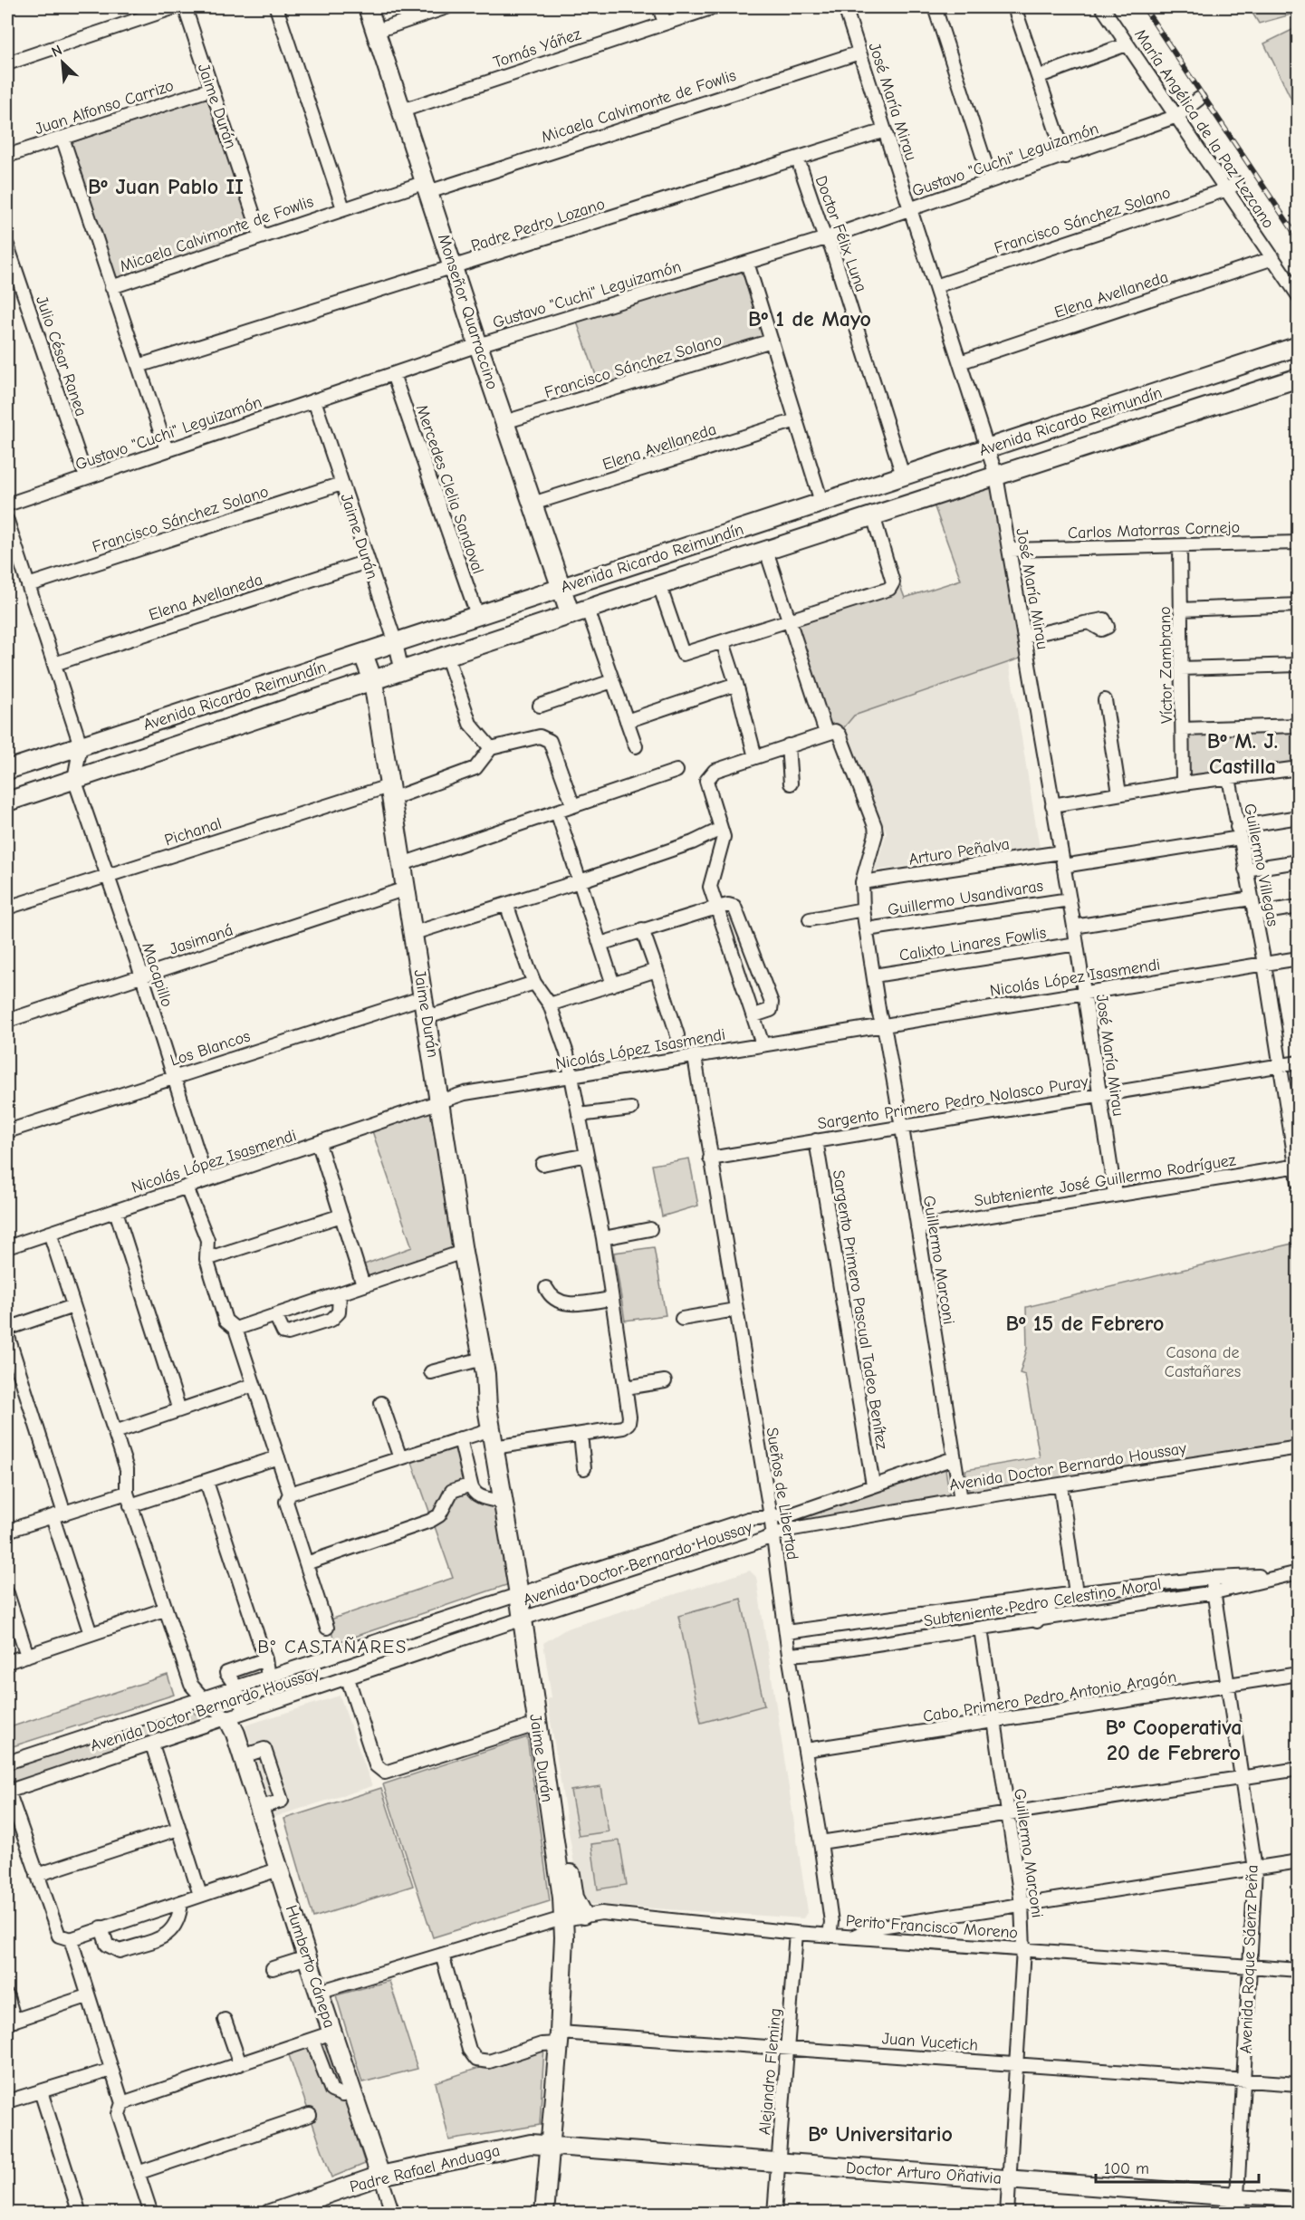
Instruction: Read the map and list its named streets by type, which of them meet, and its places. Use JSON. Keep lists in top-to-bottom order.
{
  "streets": {
    "street": [
      "Tomás Yáñez",
      "José María Mirau",
      "Jaime Durán",
      "Micaela Calvimonte de Fowlis",
      "Juan Alfonso Carrizo",
      "María Angélica de la Paz Lezcano",
      "Gustavo \"Cuchi\" Leguizamón",
      "Francisco Sánchez Solano",
      "Padre Pedro Lozano",
      "Doctor Félix Luna",
      "Elena Avellaneda",
      "Monseñor Quarraccino",
      "Julio César Ranea",
      "Avenida Ricardo Reimundín",
      "Mercedes Clelia Sandoval",
      "Carlos Matorras Cornejo",
      "Víctor Zambrano",
      "Pichanal",
      "Arturo Peñalva",
      "Guillermo Villegas",
      "Guillermo Usandivaras",
      "Jasimaná",
      "Calixto Linares Fowlis",
      "Macapillo",
      "Nicolás López Isasmendi",
      "Los Blancos",
      "Sargento Primero Pedro Nolasco Puray",
      "Subteniente José Guillermo Rodríguez",
      "Guillermo Marconi",
      "Sargento Primero Pascual Tadeo Benítez",
      "Avenida Doctor Bernardo Houssay",
      "Sueños de Libertad",
      "Subteniente Pedro Celestino Moral",
      "Cabo Primero Pedro Antonio Aragón",
      "Perito Francisco Moreno",
      "Avenida Roque Sáenz Peña",
      "Humberto Cánepa",
      "Juan Vucetich",
      "Alejandro Fleming",
      "Padre Rafael Anduaga",
      "Doctor Arturo Oñativia"
    ]
  },
  "crossings": [
    ["Tomás Yáñez", "Monseñor Quarraccino"],
    ["José María Mirau", "Micaela Calvimonte de Fowlis"],
    ["José María Mirau", "Gustavo \"Cuchi\" Leguizamón"],
    ["José María Mirau", "Francisco Sánchez Solano"],
    ["José María Mirau", "Padre Pedro Lozano"],
    ["José María Mirau", "Elena Avellaneda"],
    ["José María Mirau", "Avenida Ricardo Reimundín"],
    ["José María Mirau", "Carlos Matorras Cornejo"],
    ["José María Mirau", "Arturo Peñalva"],
    ["José María Mirau", "Guillermo Usandivaras"],
    ["José María Mirau", "Calixto Linares Fowlis"],
    ["José María Mirau", "Nicolás López Isasmendi"],
    ["José María Mirau", "Sargento Primero Pedro Nolasco Puray"],
    ["José María Mirau", "Subteniente José Guillermo Rodríguez"],
    ["Jaime Durán", "Micaela Calvimonte de Fowlis"],
    ["Jaime Durán", "Juan Alfonso Carrizo"],
    ["Jaime Durán", "Gustavo \"Cuchi\" Leguizamón"],
    ["Jaime Durán", "Francisco Sánchez Solano"],
    ["Jaime Durán", "Elena Avellaneda"],
    ["Jaime Durán", "Avenida Ricardo Reimundín"],
    ["Jaime Durán", "Pichanal"],
    ["Jaime Durán", "Jasimaná"],
    ["Jaime Durán", "Nicolás López Isasmendi"],
    ["Jaime Durán", "Los Blancos"],
    ["Jaime Durán", "Avenida Doctor Bernardo Houssay"],
    ["Jaime Durán", "Perito Francisco Moreno"],
    ["Jaime Durán", "Juan Vucetich"],
    ["Jaime Durán", "Padre Rafael Anduaga"],
    ["Jaime Durán", "Doctor Arturo Oñativia"],
    ["Micaela Calvimonte de Fowlis", "Monseñor Quarraccino"],
    ["María Angélica de la Paz Lezcano", "Gustavo \"Cuchi\" Leguizamón"],
    ["María Angélica de la Paz Lezcano", "Francisco Sánchez Solano"],
    ["María Angélica de la Paz Lezcano", "Elena Avellaneda"],
    ["Gustavo \"Cuchi\" Leguizamón", "Doctor Félix Luna"],
    ["Gustavo \"Cuchi\" Leguizamón", "Monseñor Quarraccino"],
    ["Gustavo \"Cuchi\" Leguizamón", "Julio César Ranea"],
    ["Gustavo \"Cuchi\" Leguizamón", "Mercedes Clelia Sandoval"],
    ["Francisco Sánchez Solano", "Monseñor Quarraccino"],
    ["Padre Pedro Lozano", "Doctor Félix Luna"],
    ["Padre Pedro Lozano", "Monseñor Quarraccino"],
    ["Doctor Félix Luna", "Avenida Ricardo Reimundín"],
    ["Elena Avellaneda", "Monseñor Quarraccino"],
    ["Monseñor Quarraccino", "Avenida Ricardo Reimundín"],
    ["Avenida Ricardo Reimundín", "Mercedes Clelia Sandoval"],
    ["Avenida Ricardo Reimundín", "Macapillo"],
    ["Carlos Matorras Cornejo", "Víctor Zambrano"],
    ["Pichanal", "Macapillo"],
    ["Arturo Peñalva", "Guillermo Marconi"],
    ["Guillermo Villegas", "Nicolás López Isasmendi"],
    ["Guillermo Villegas", "Sargento Primero Pedro Nolasco Puray"],
    ["Guillermo Villegas", "Subteniente José Guillermo Rodríguez"],
    ["Guillermo Usandivaras", "Guillermo Marconi"],
    ["Jasimaná", "Macapillo"],
    ["Calixto Linares Fowlis", "Guillermo Marconi"],
    ["Macapillo", "Nicolás López Isasmendi"],
    ["Macapillo", "Los Blancos"],
    ["Nicolás López Isasmendi", "Guillermo Marconi"],
    ["Nicolás López Isasmendi", "Sueños de Libertad"],
    ["Sargento Primero Pedro Nolasco Puray", "Guillermo Marconi"],
    ["Sargento Primero Pedro Nolasco Puray", "Sargento Primero Pascual Tadeo Benítez"],
    ["Sargento Primero Pedro Nolasco Puray", "Sueños de Libertad"],
    ["Subteniente José Guillermo Rodríguez", "Guillermo Marconi"],
    ["Guillermo Marconi", "Avenida Doctor Bernardo Houssay"],
    ["Guillermo Marconi", "Subteniente Pedro Celestino Moral"],
    ["Guillermo Marconi", "Cabo Primero Pedro Antonio Aragón"],
    ["Guillermo Marconi", "Perito Francisco Moreno"],
    ["Guillermo Marconi", "Juan Vucetich"],
    ["Guillermo Marconi", "Doctor Arturo Oñativia"],
    ["Sargento Primero Pascual Tadeo Benítez", "Avenida Doctor Bernardo Houssay"],
    ["Avenida Doctor Bernardo Houssay", "Sueños de Libertad"],
    ["Avenida Doctor Bernardo Houssay", "Humberto Cánepa"],
    ["Sueños de Libertad", "Subteniente Pedro Celestino Moral"],
    ["Sueños de Libertad", "Cabo Primero Pedro Antonio Aragón"],
    ["Sueños de Libertad", "Perito Francisco Moreno"],
    ["Subteniente Pedro Celestino Moral", "Avenida Roque Sáenz Peña"],
    ["Cabo Primero Pedro Antonio Aragón", "Avenida Roque Sáenz Peña"],
    ["Perito Francisco Moreno", "Avenida Roque Sáenz Peña"],
    ["Perito Francisco Moreno", "Humberto Cánepa"],
    ["Perito Francisco Moreno", "Juan Vucetich"],
    ["Perito Francisco Moreno", "Alejandro Fleming"],
    ["Avenida Roque Sáenz Peña", "Juan Vucetich"],
    ["Avenida Roque Sáenz Peña", "Doctor Arturo Oñativia"],
    ["Humberto Cánepa", "Padre Rafael Anduaga"],
    ["Juan Vucetich", "Alejandro Fleming"],
    ["Alejandro Fleming", "Doctor Arturo Oñativia"],
    ["Padre Rafael Anduaga", "Doctor Arturo Oñativia"]
  ],
  "districts": [
    "Bº Juan Pablo II",
    "Bº 1 de Mayo",
    "Bº M. J. Castilla",
    "Bº 15 de Febrero",
    "B° CASTAÑARES",
    "Bº Cooperativa 20 de Febrero",
    "Bº Universitario"
  ],
  "parks": ["Casona de Castañares"],
  "scale_bar": "100 m",
  "north": "top left"
}
